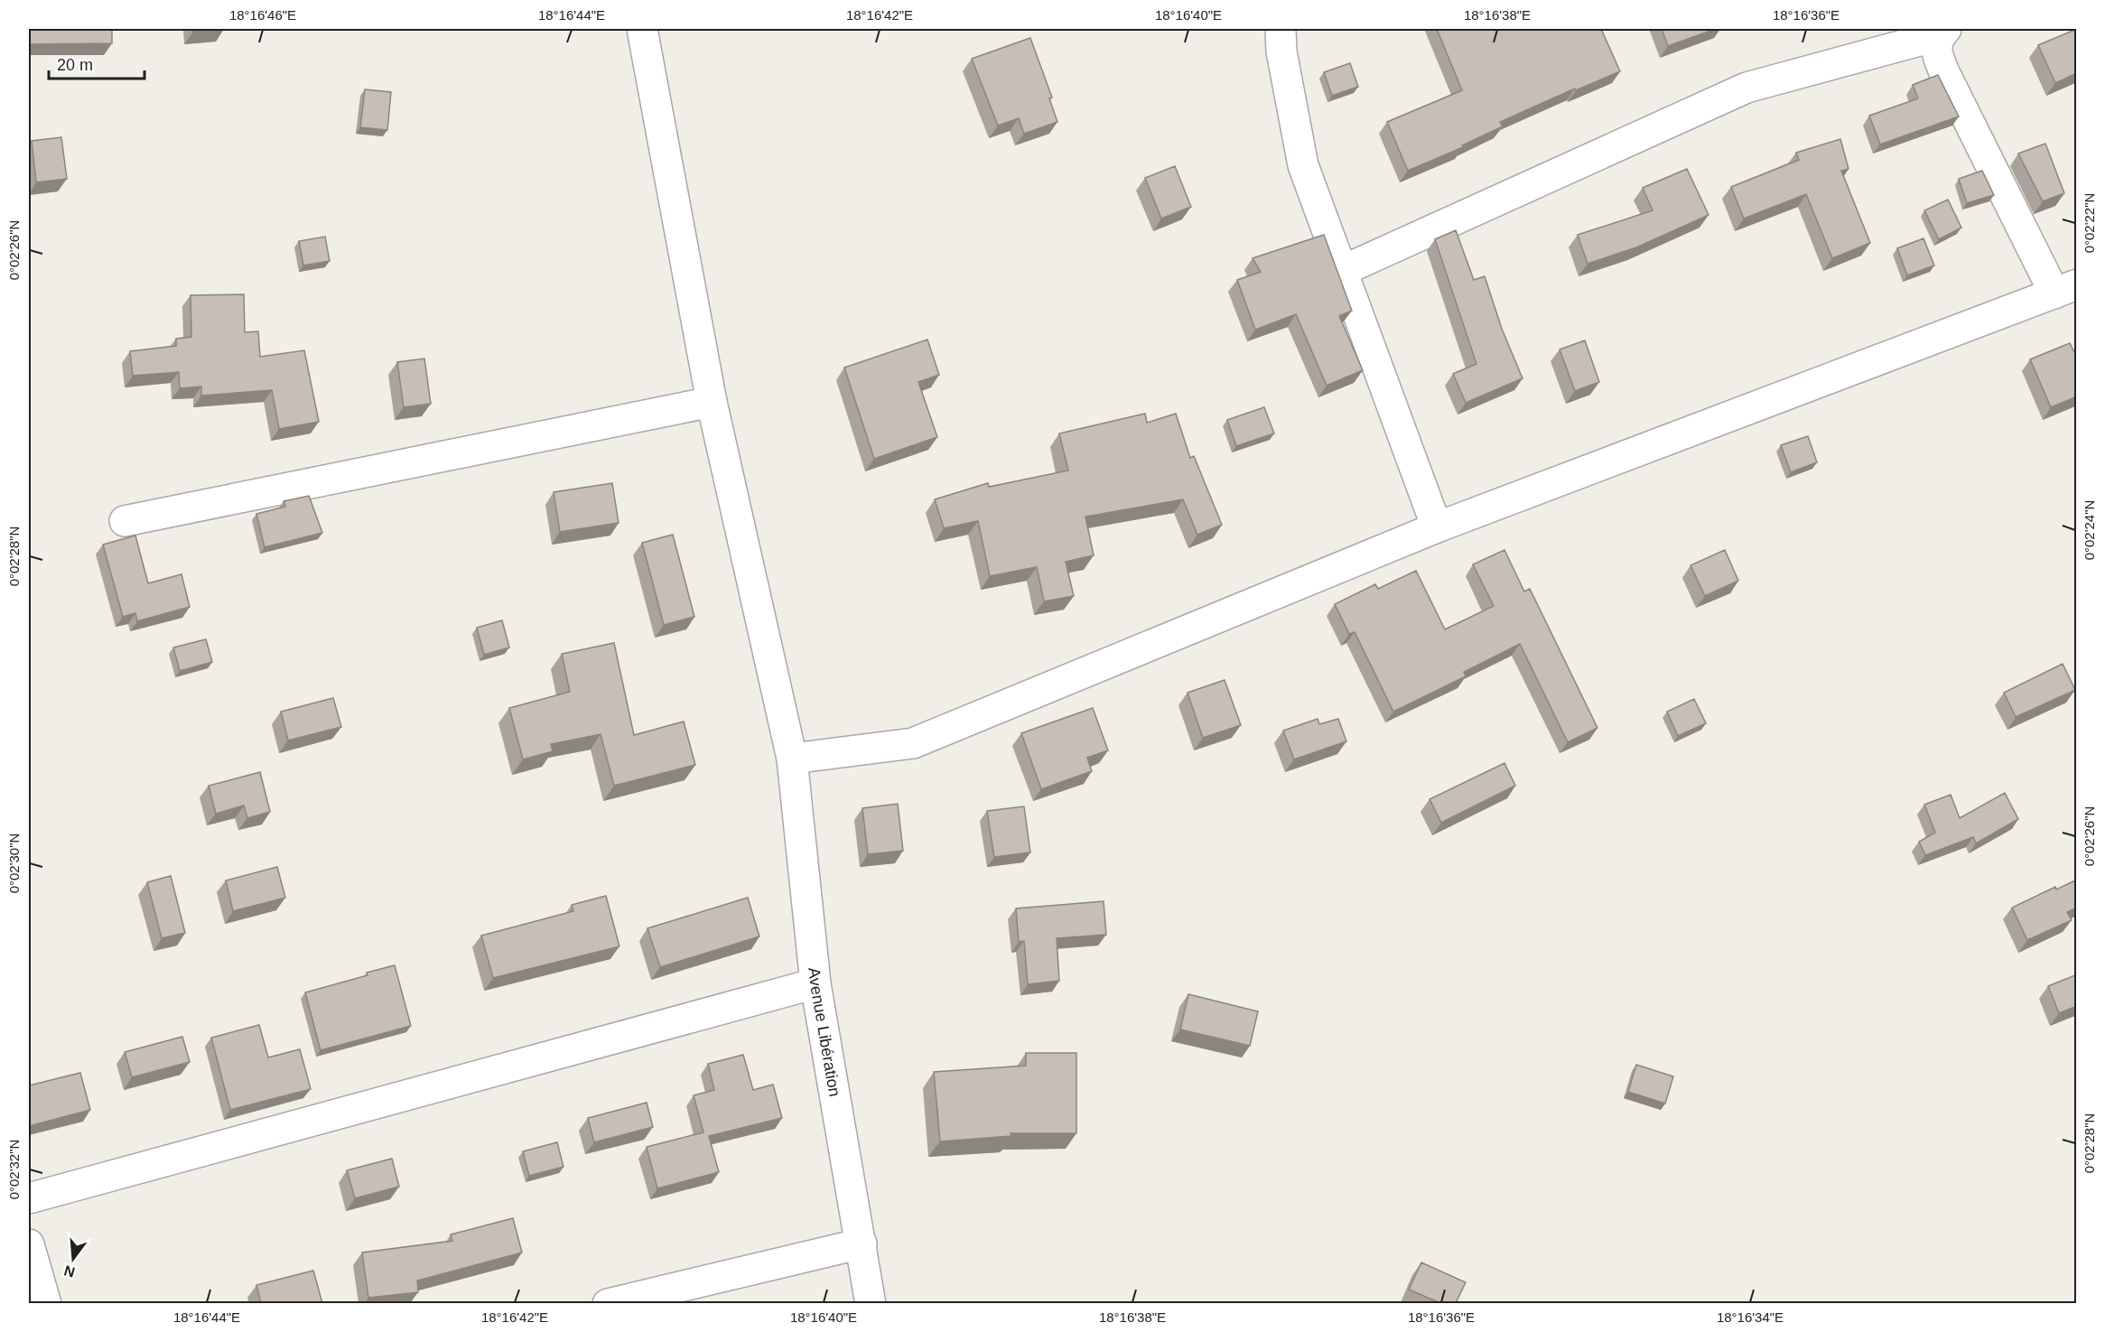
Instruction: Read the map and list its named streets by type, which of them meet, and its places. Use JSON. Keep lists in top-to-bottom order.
{
  "streets": {
    "street": ["Avenue Libération"]
  },
  "scale_bar": "20 m",
  "north": "bottom",
  "coordinates": [
    "18°16'46\"E",
    "18°16'44\"E",
    "18°16'42\"E",
    "18°16'40\"E",
    "18°16'38\"E",
    "18°16'36\"E",
    "0°02'22\"N",
    "0°02'26\"N",
    "0°02'24\"N",
    "0°02'28\"N",
    "0°02'30\"N",
    "0°02'32\"N",
    "18°16'34\"E"
  ]
}
